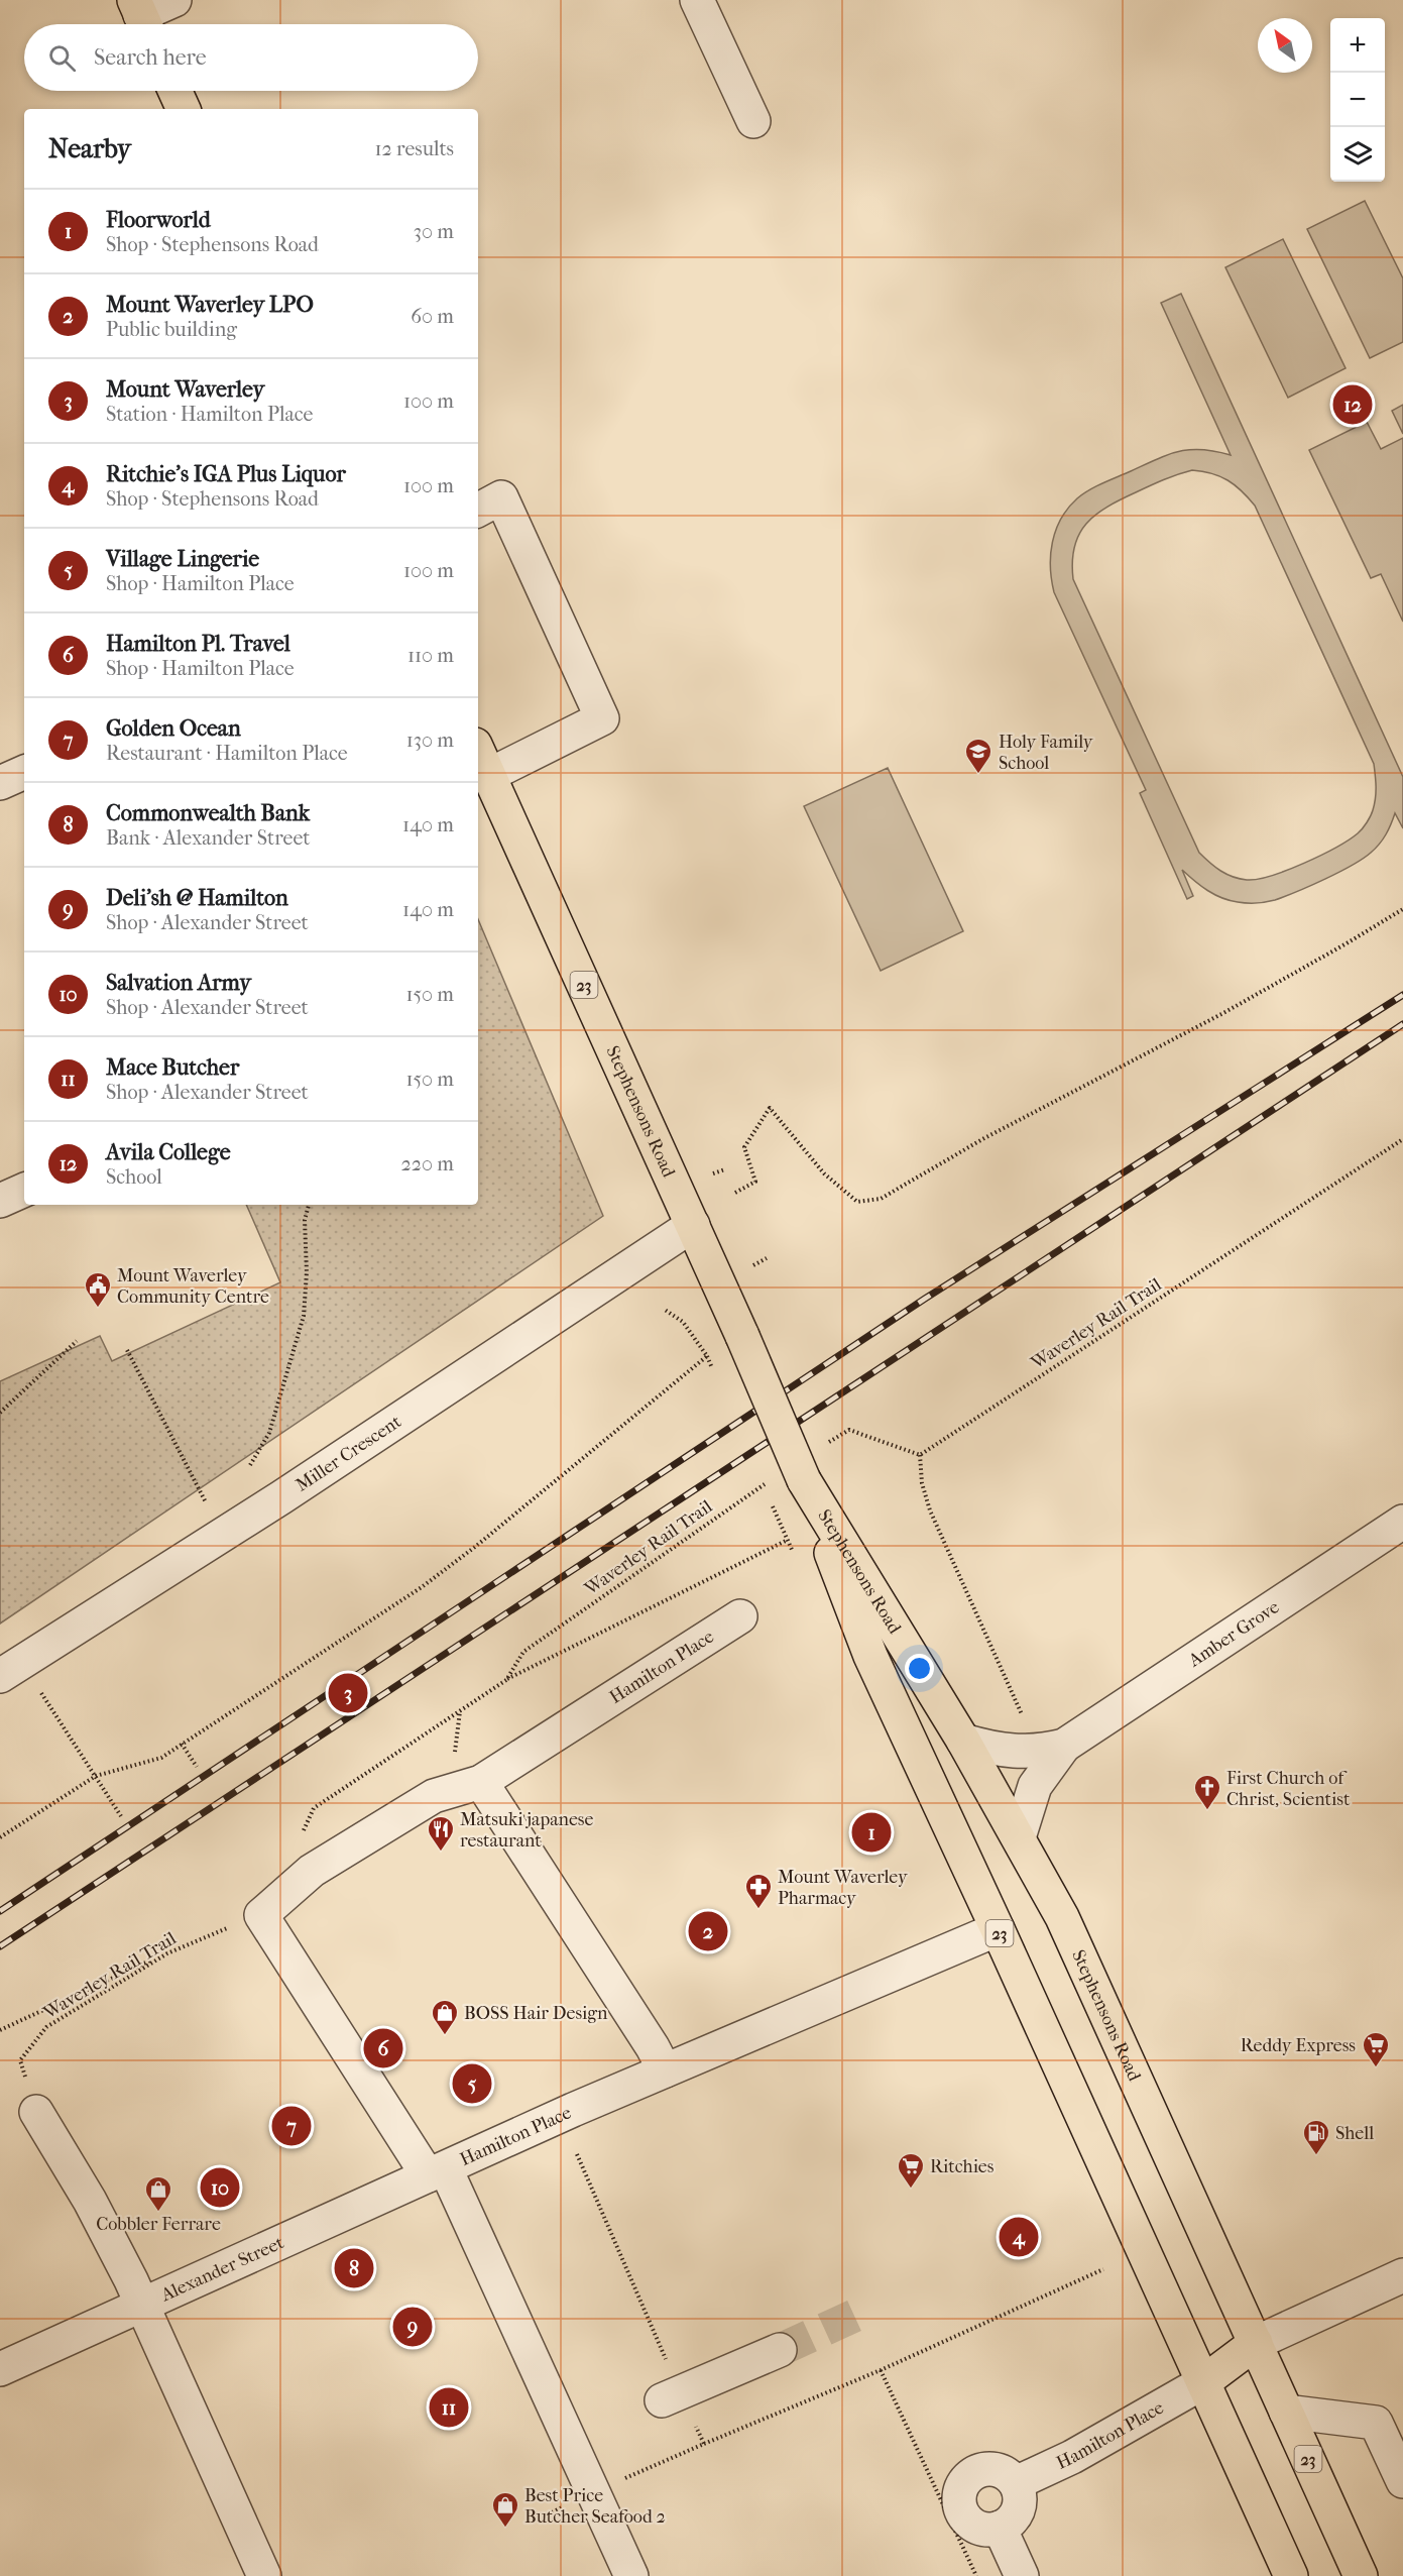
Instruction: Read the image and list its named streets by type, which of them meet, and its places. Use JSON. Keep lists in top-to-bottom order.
{
  "streets": {
    "main road": ["23", "Stephensons Road"],
    "street": [
      "Miller Crescent",
      "Amber Grove",
      "Hamilton Place",
      "Alexander Street"
    ],
    "path": ["Waverley Rail Trail"]
  },
  "crossings": [
    ["Stephensons Road", "Waverley Rail Trail"],
    ["Stephensons Road", "Miller Crescent"],
    ["Stephensons Road", "Amber Grove"],
    ["Stephensons Road", "Hamilton Place"],
    ["Waverley Rail Trail", "Hamilton Place"],
    ["Hamilton Place", "Alexander Street"]
  ],
  "places": {
    "school or university": ["Holy Family School"],
    "public building": ["Mount Waverley Community Centre"],
    "church": ["First Church of Christ, Scientist"],
    "restaurant": ["Matsuki japanese restaurant"],
    "pharmacy": ["Mount Waverley Pharmacy"],
    "shop": ["BOSS Hair Design", "Cobbler Ferrare", "Best Price Butcher Seafood 2"],
    "supermarket": ["Reddy Express", "Ritchies"],
    "fuel station": ["Shell"]
  },
  "north": "top left",
  "page": {
    "map_buttons": ["+", "−"],
    "search": "Search here",
    "heading": ["Nearby", "12 results"],
    "list": [
      {
        "mark": "1",
        "name": "Floorworld",
        "note": "Shop · Stephensons Road",
        "value": "30 m"
      },
      {
        "mark": "2",
        "name": "Mount Waverley LPO",
        "note": "Public building",
        "value": "60 m"
      },
      {
        "mark": "3",
        "name": "Mount Waverley",
        "note": "Station · Hamilton Place",
        "value": "100 m"
      },
      {
        "mark": "4",
        "name": "Ritchie's IGA Plus Liquor",
        "note": "Shop · Stephensons Road",
        "value": "100 m"
      },
      {
        "mark": "5",
        "name": "Village Lingerie",
        "note": "Shop · Hamilton Place",
        "value": "100 m"
      },
      {
        "mark": "6",
        "name": "Hamilton Pl. Travel",
        "note": "Shop · Hamilton Place",
        "value": "110 m"
      },
      {
        "mark": "7",
        "name": "Golden Ocean",
        "note": "Restaurant · Hamilton Place",
        "value": "130 m"
      },
      {
        "mark": "8",
        "name": "Commonwealth Bank",
        "note": "Bank · Alexander Street",
        "value": "140 m"
      },
      {
        "mark": "9",
        "name": "Deli'sh @ Hamilton",
        "note": "Shop · Alexander Street",
        "value": "140 m"
      },
      {
        "mark": "10",
        "name": "Salvation Army",
        "note": "Shop · Alexander Street",
        "value": "150 m"
      },
      {
        "mark": "11",
        "name": "Mace Butcher",
        "note": "Shop · Alexander Street",
        "value": "150 m"
      },
      {
        "mark": "12",
        "name": "Avila College",
        "note": "School",
        "value": "220 m"
      }
    ],
    "pins": [
      "12",
      "3",
      "1",
      "2",
      "6",
      "5",
      "7",
      "10",
      "4",
      "8",
      "9",
      "11"
    ]
  }
}
